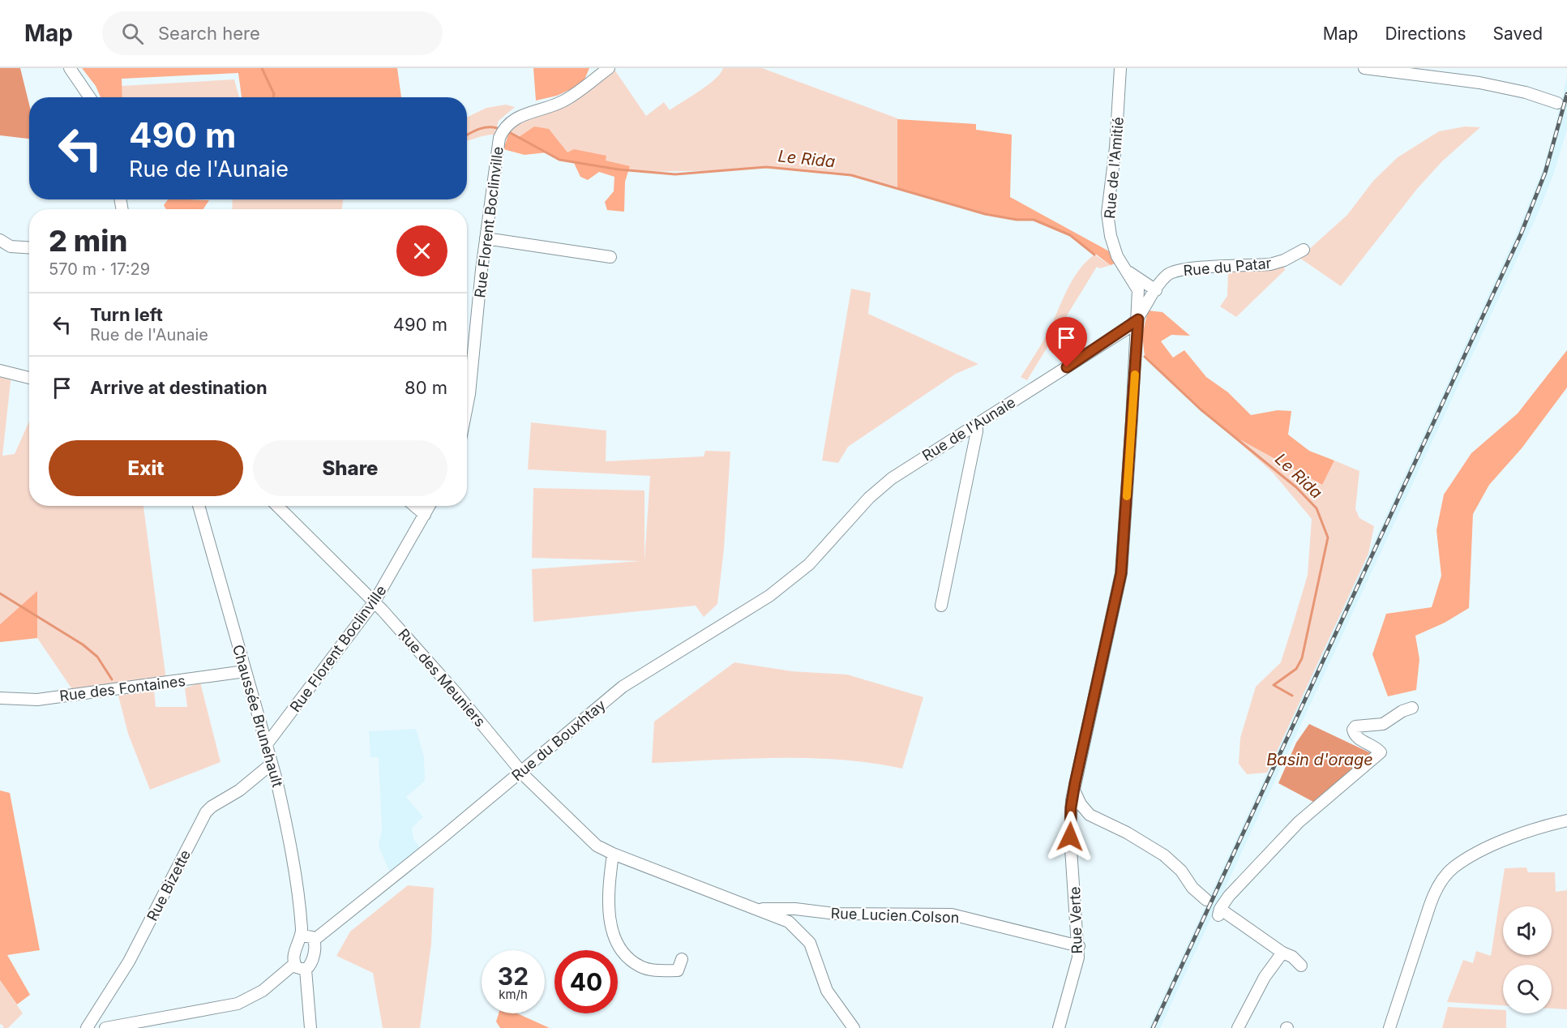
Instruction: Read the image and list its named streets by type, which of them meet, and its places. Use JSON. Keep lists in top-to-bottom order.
{
  "streets": {
    "street": [
      "Rue de l'Amitié",
      "Rue Florent Boclinville",
      "Rue du Patar",
      "Rue de l'Aunaie",
      "Rue des Meuniers",
      "Rue des Fontaines",
      "Chaussée Brunehault",
      "Rue du Bouxhtay",
      "Rue Bizette",
      "Rue Lucien Colson",
      "Rue Verte"
    ]
  },
  "crossings": [
    ["Rue de l'Amitié", "Rue Verte"],
    ["Rue Florent Boclinville", "Rue des Meuniers"],
    ["Rue Florent Boclinville", "Chaussée Brunehault"],
    ["Rue du Patar", "Rue de l'Aunaie"],
    ["Rue du Patar", "Rue Verte"],
    ["Rue de l'Aunaie", "Rue du Bouxhtay"],
    ["Rue de l'Aunaie", "Rue Verte"],
    ["Rue des Meuniers", "Rue du Bouxhtay"],
    ["Rue des Fontaines", "Chaussée Brunehault"],
    ["Chaussée Brunehault", "Rue Bizette"],
    ["Rue Lucien Colson", "Rue Verte"]
  ],
  "water": ["Le Rida", "Basin d'orage"],
  "page": {
    "header": "Map",
    "search": "Search here",
    "nav": ["Map", "Directions", "Saved"],
    "turn": ["490 m", "Rue de l'Aunaie"],
    "heading": ["2 min", "570 m · 17:29"],
    "list": [
      {
        "name": "Turn left",
        "note": "Rue de l'Aunaie",
        "value": "490 m"
      },
      {
        "name": "Arrive at destination",
        "value": "80 m"
      }
    ],
    "buttons": ["Exit", "Share"],
    "speed": "32 km/h",
    "limit": "40"
  }
}
